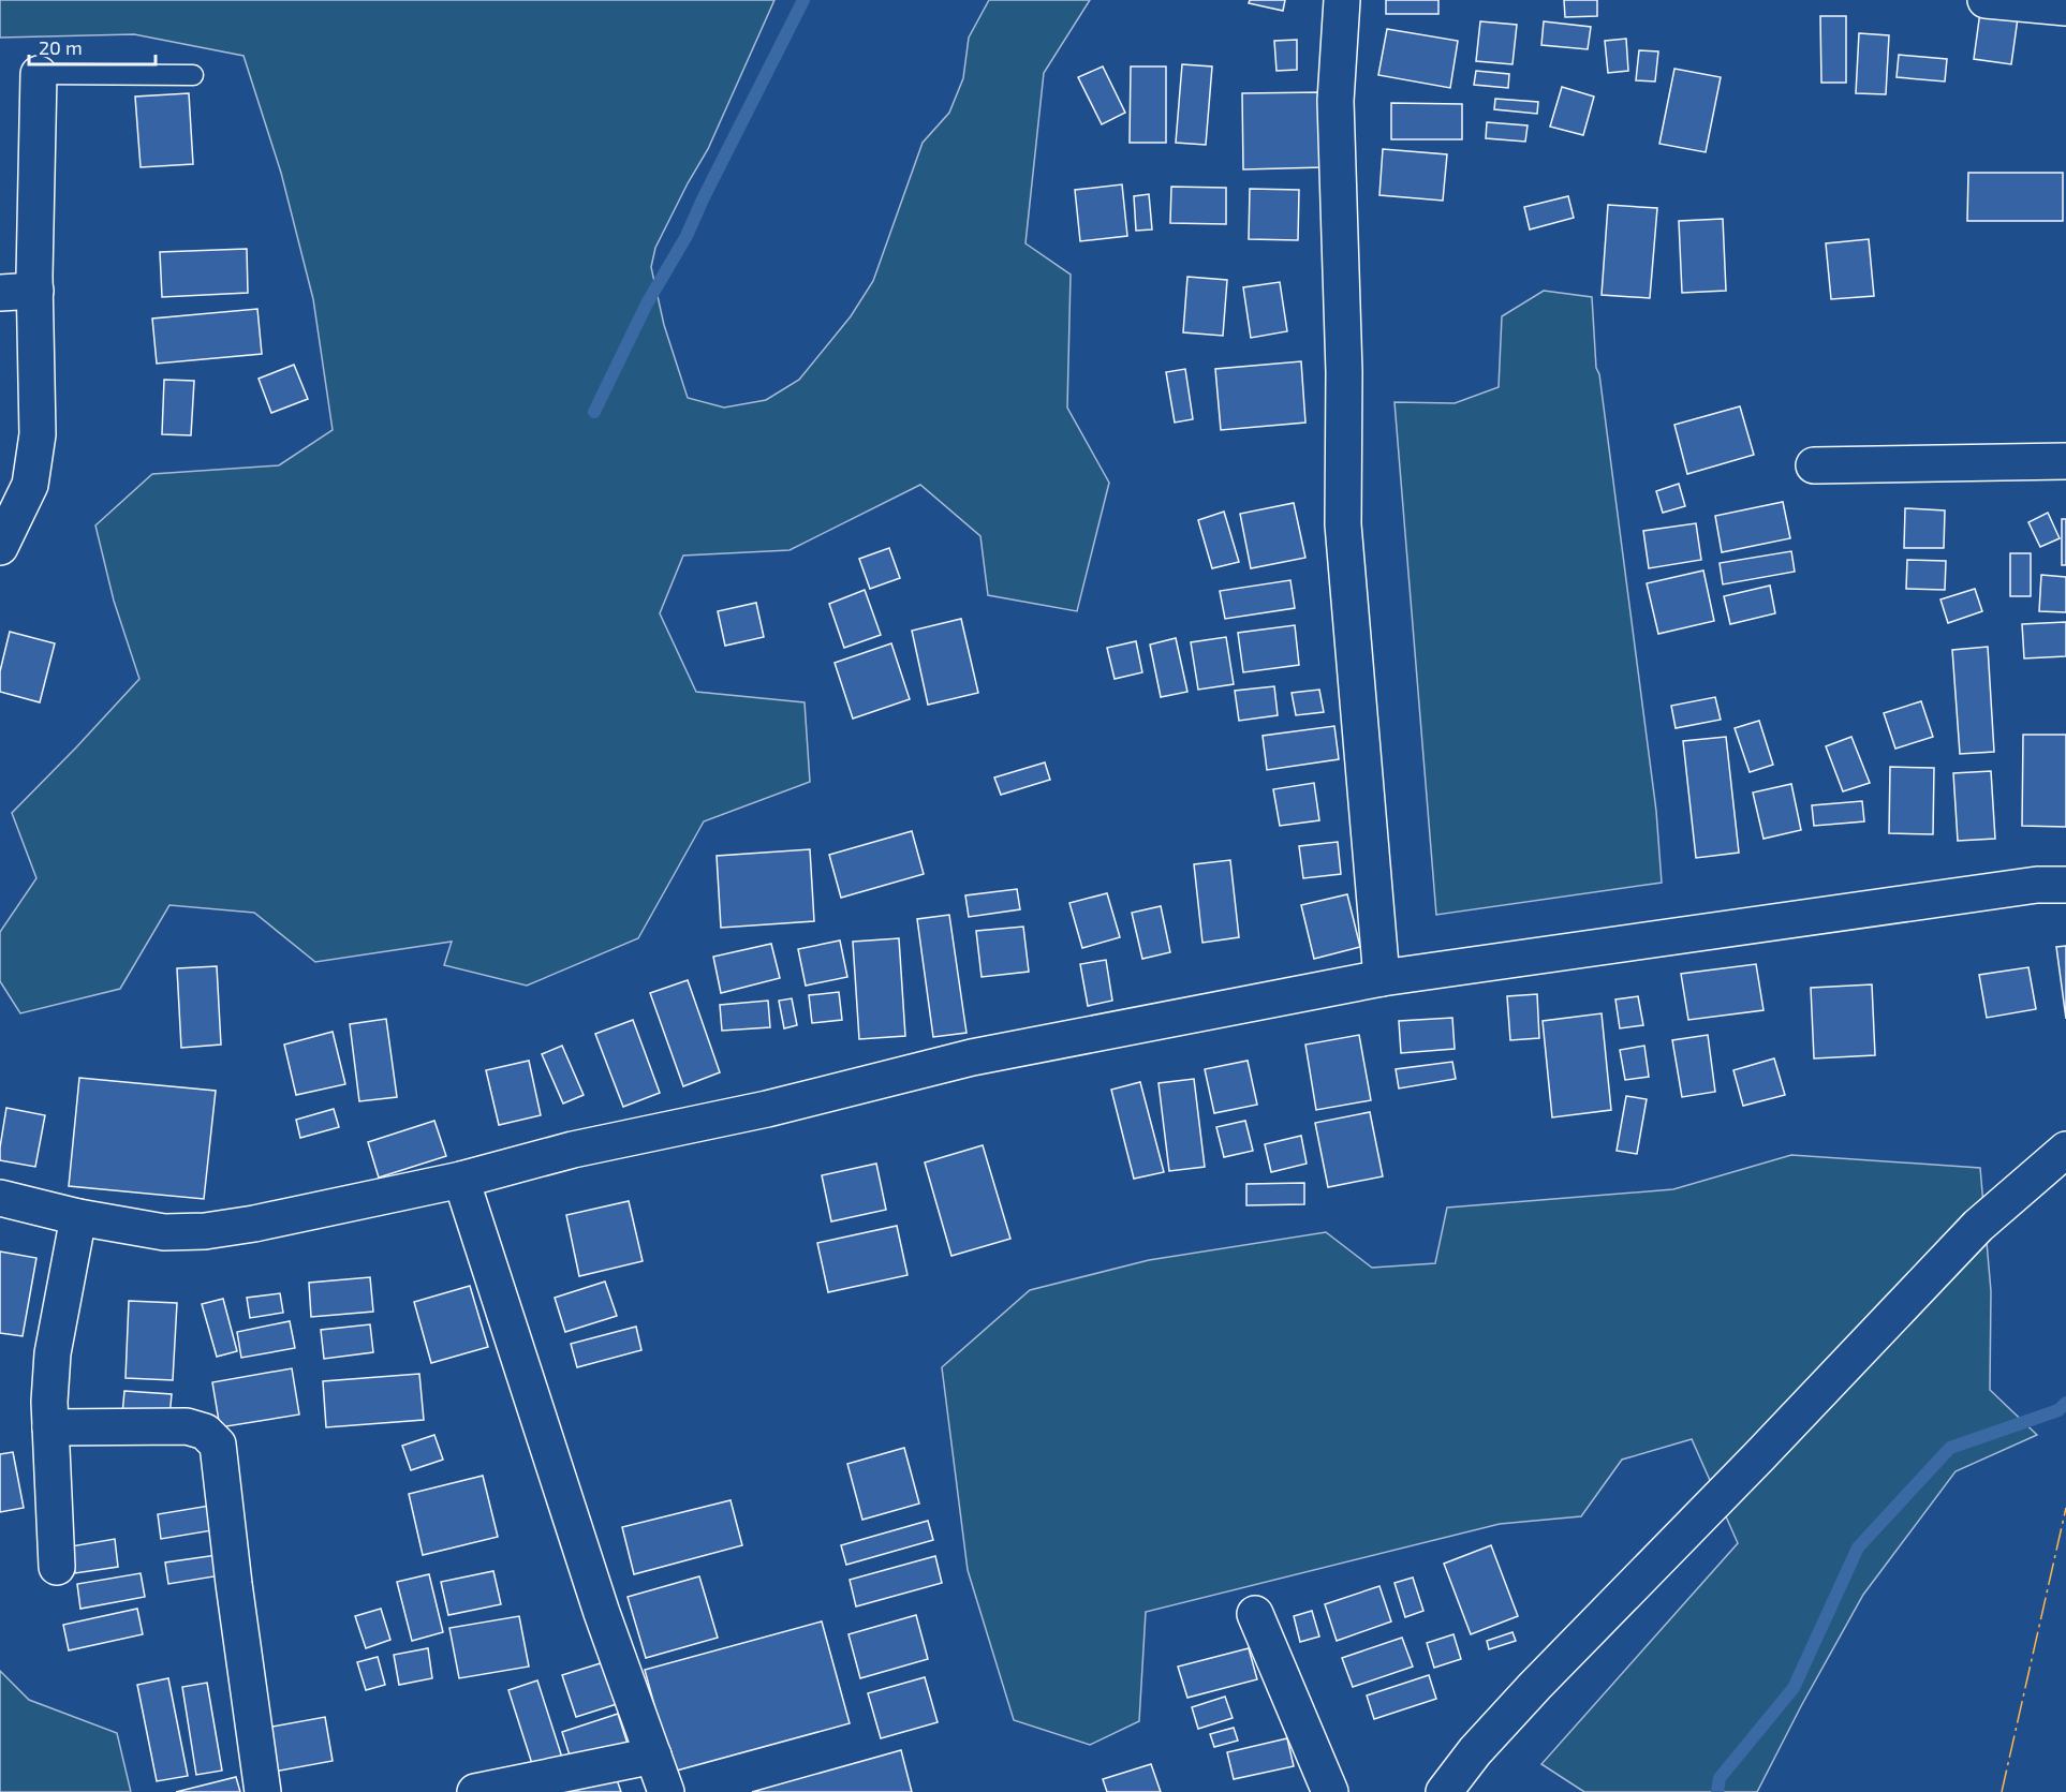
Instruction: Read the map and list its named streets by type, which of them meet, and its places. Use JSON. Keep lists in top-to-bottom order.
{
  "scale_bar": "20 m"
}
